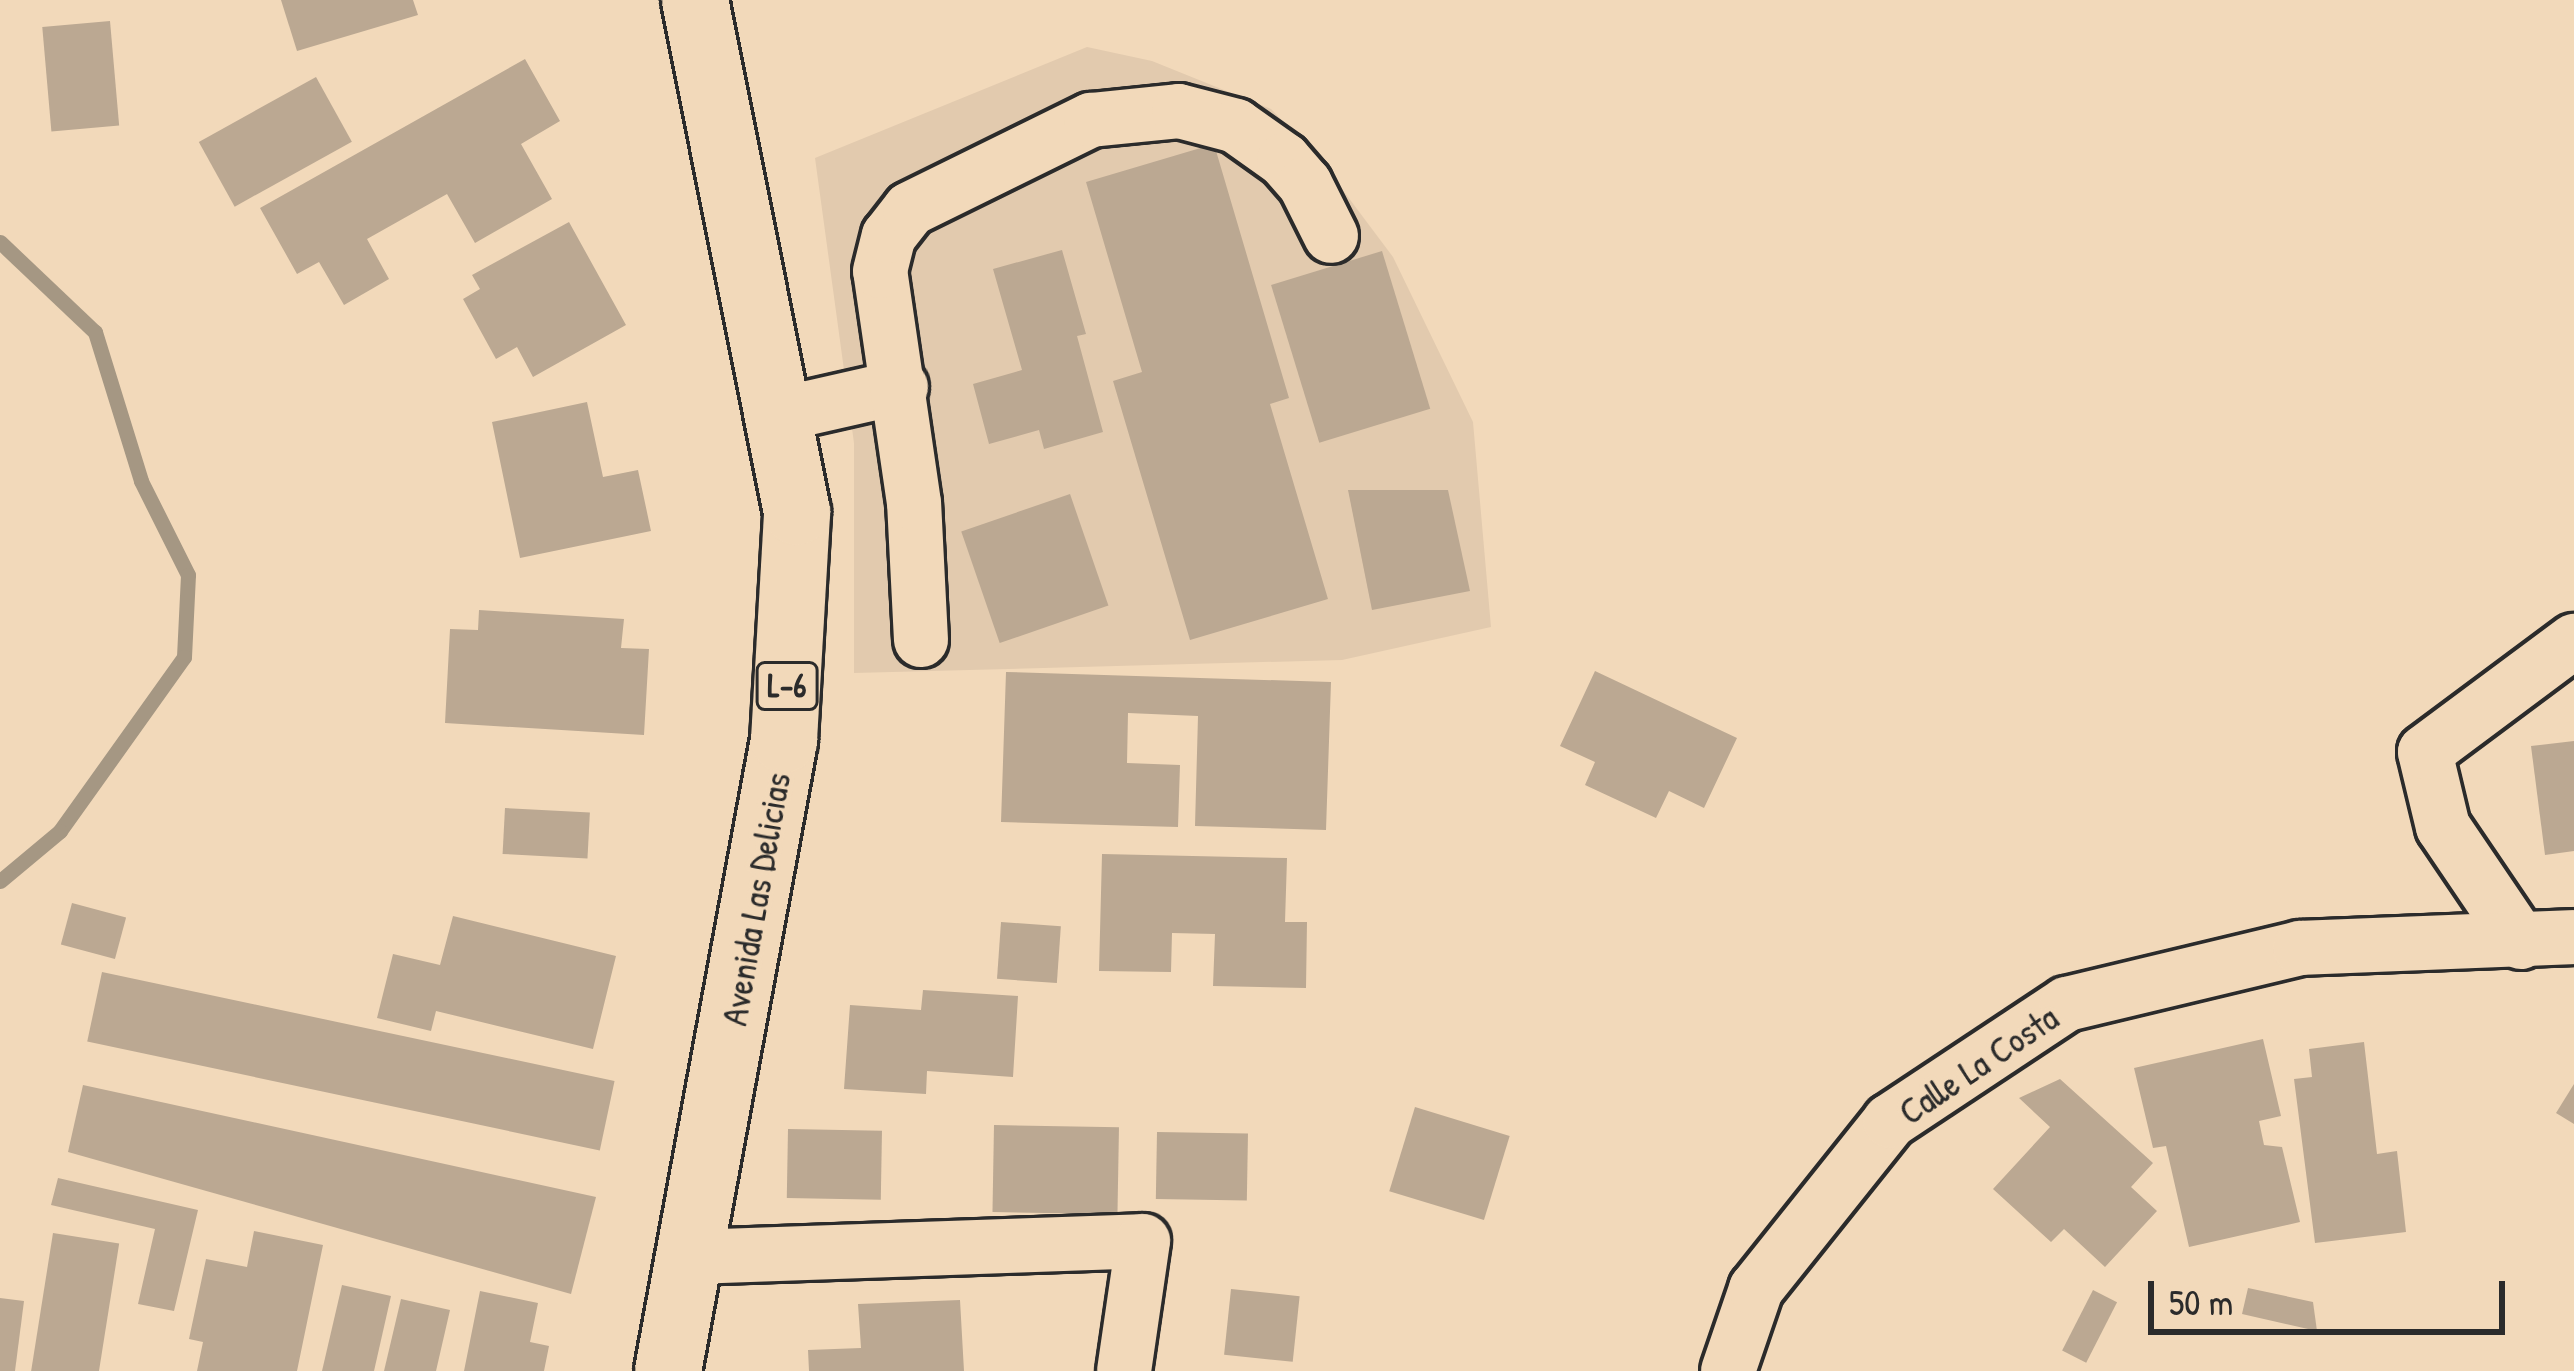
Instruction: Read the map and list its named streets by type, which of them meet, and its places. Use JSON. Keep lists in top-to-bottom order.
{
  "streets": {
    "main road": ["L-6", "Avenida Las Delicias"],
    "street": ["Calle La Costa"]
  },
  "scale_bar": "50 m"
}
